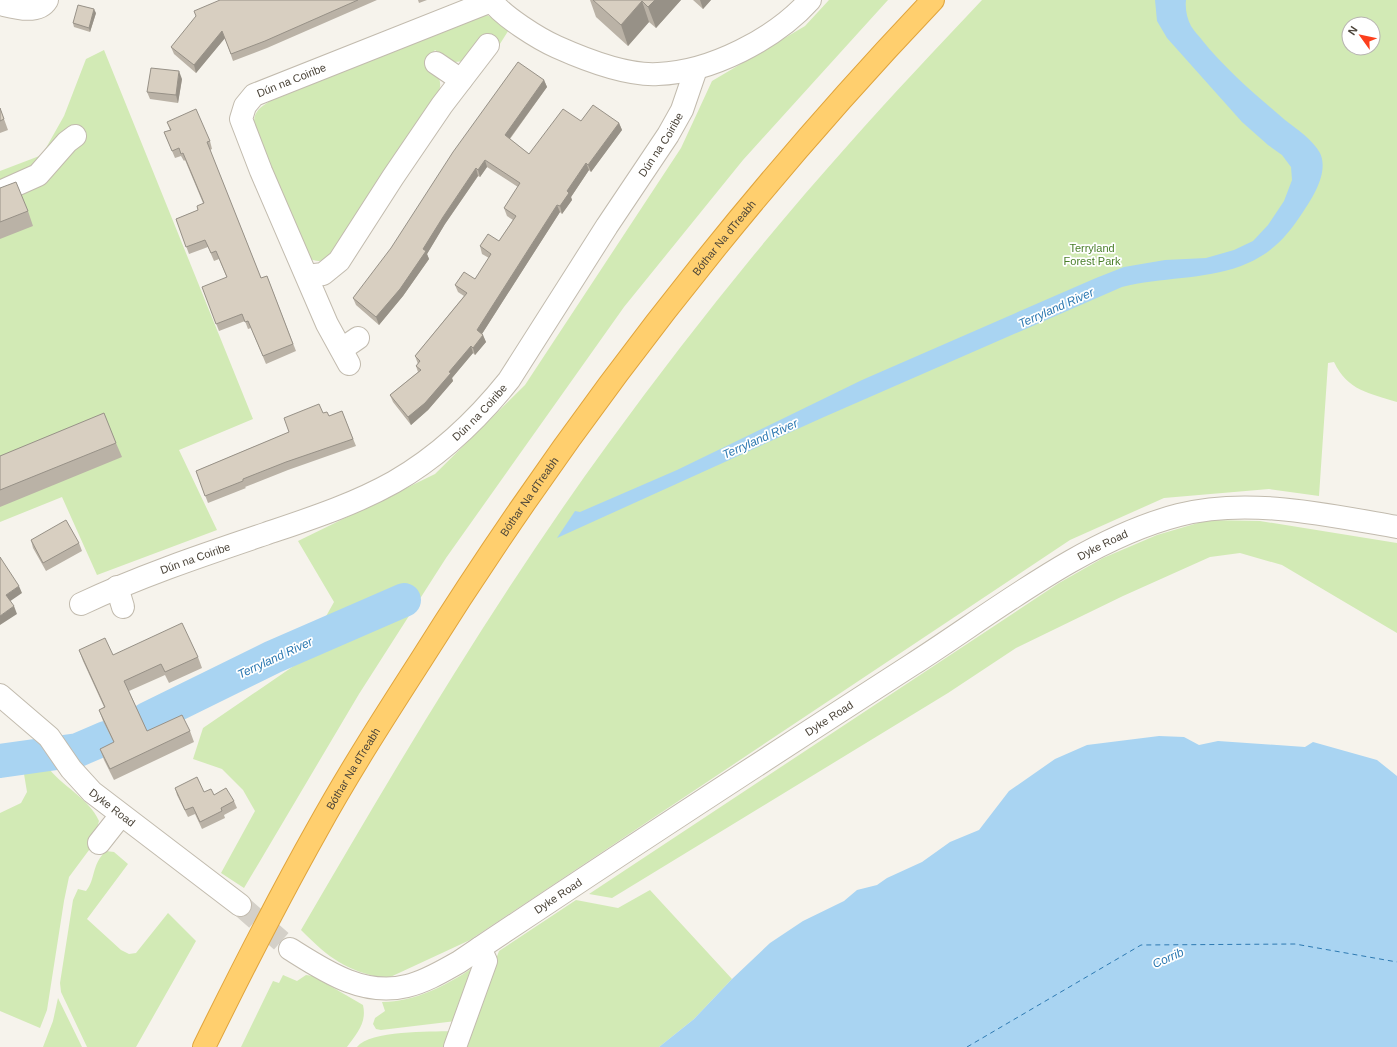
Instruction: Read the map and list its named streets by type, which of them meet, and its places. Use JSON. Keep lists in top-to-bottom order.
{
  "streets": {
    "highway": ["Bóthar Na dTreabh"],
    "street": ["Dún na Coiribe", "Dyke Road"]
  },
  "water": ["Terryland River", "Corrib"],
  "parks": ["Terryland Forest Park"],
  "north": "top left"
}
